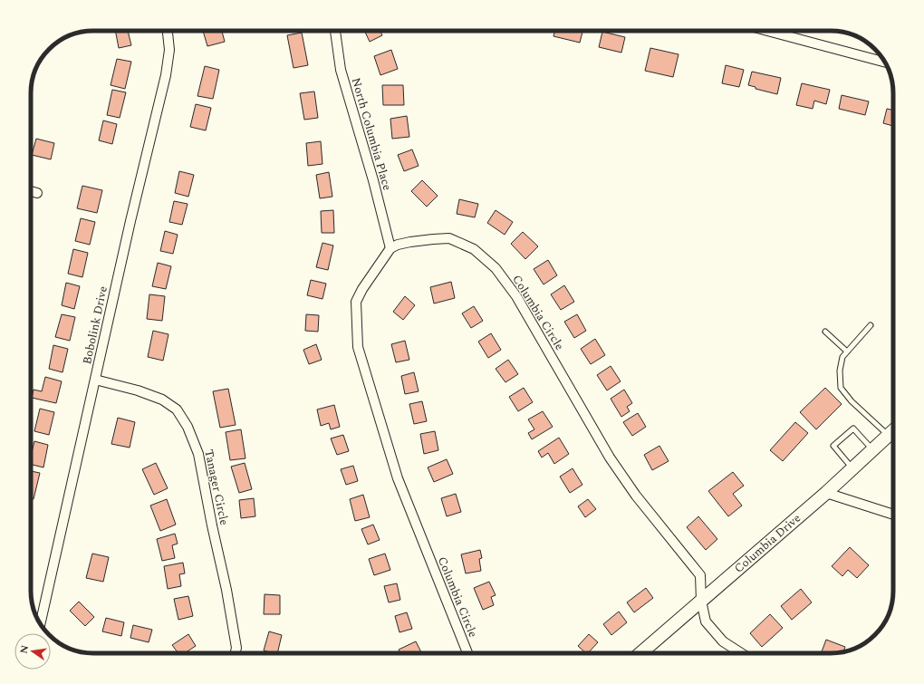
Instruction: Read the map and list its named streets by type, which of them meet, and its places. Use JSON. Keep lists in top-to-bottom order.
{
  "streets": {
    "main road": ["Columbia Drive"],
    "street": [
      "North Columbia Place",
      "Columbia Circle",
      "Bobolink Drive",
      "Tanager Circle"
    ]
  },
  "crossings": [
    ["North Columbia Place", "Columbia Circle"],
    ["Columbia Circle", "Columbia Drive"],
    ["Bobolink Drive", "Tanager Circle"]
  ],
  "north": "left"
}
